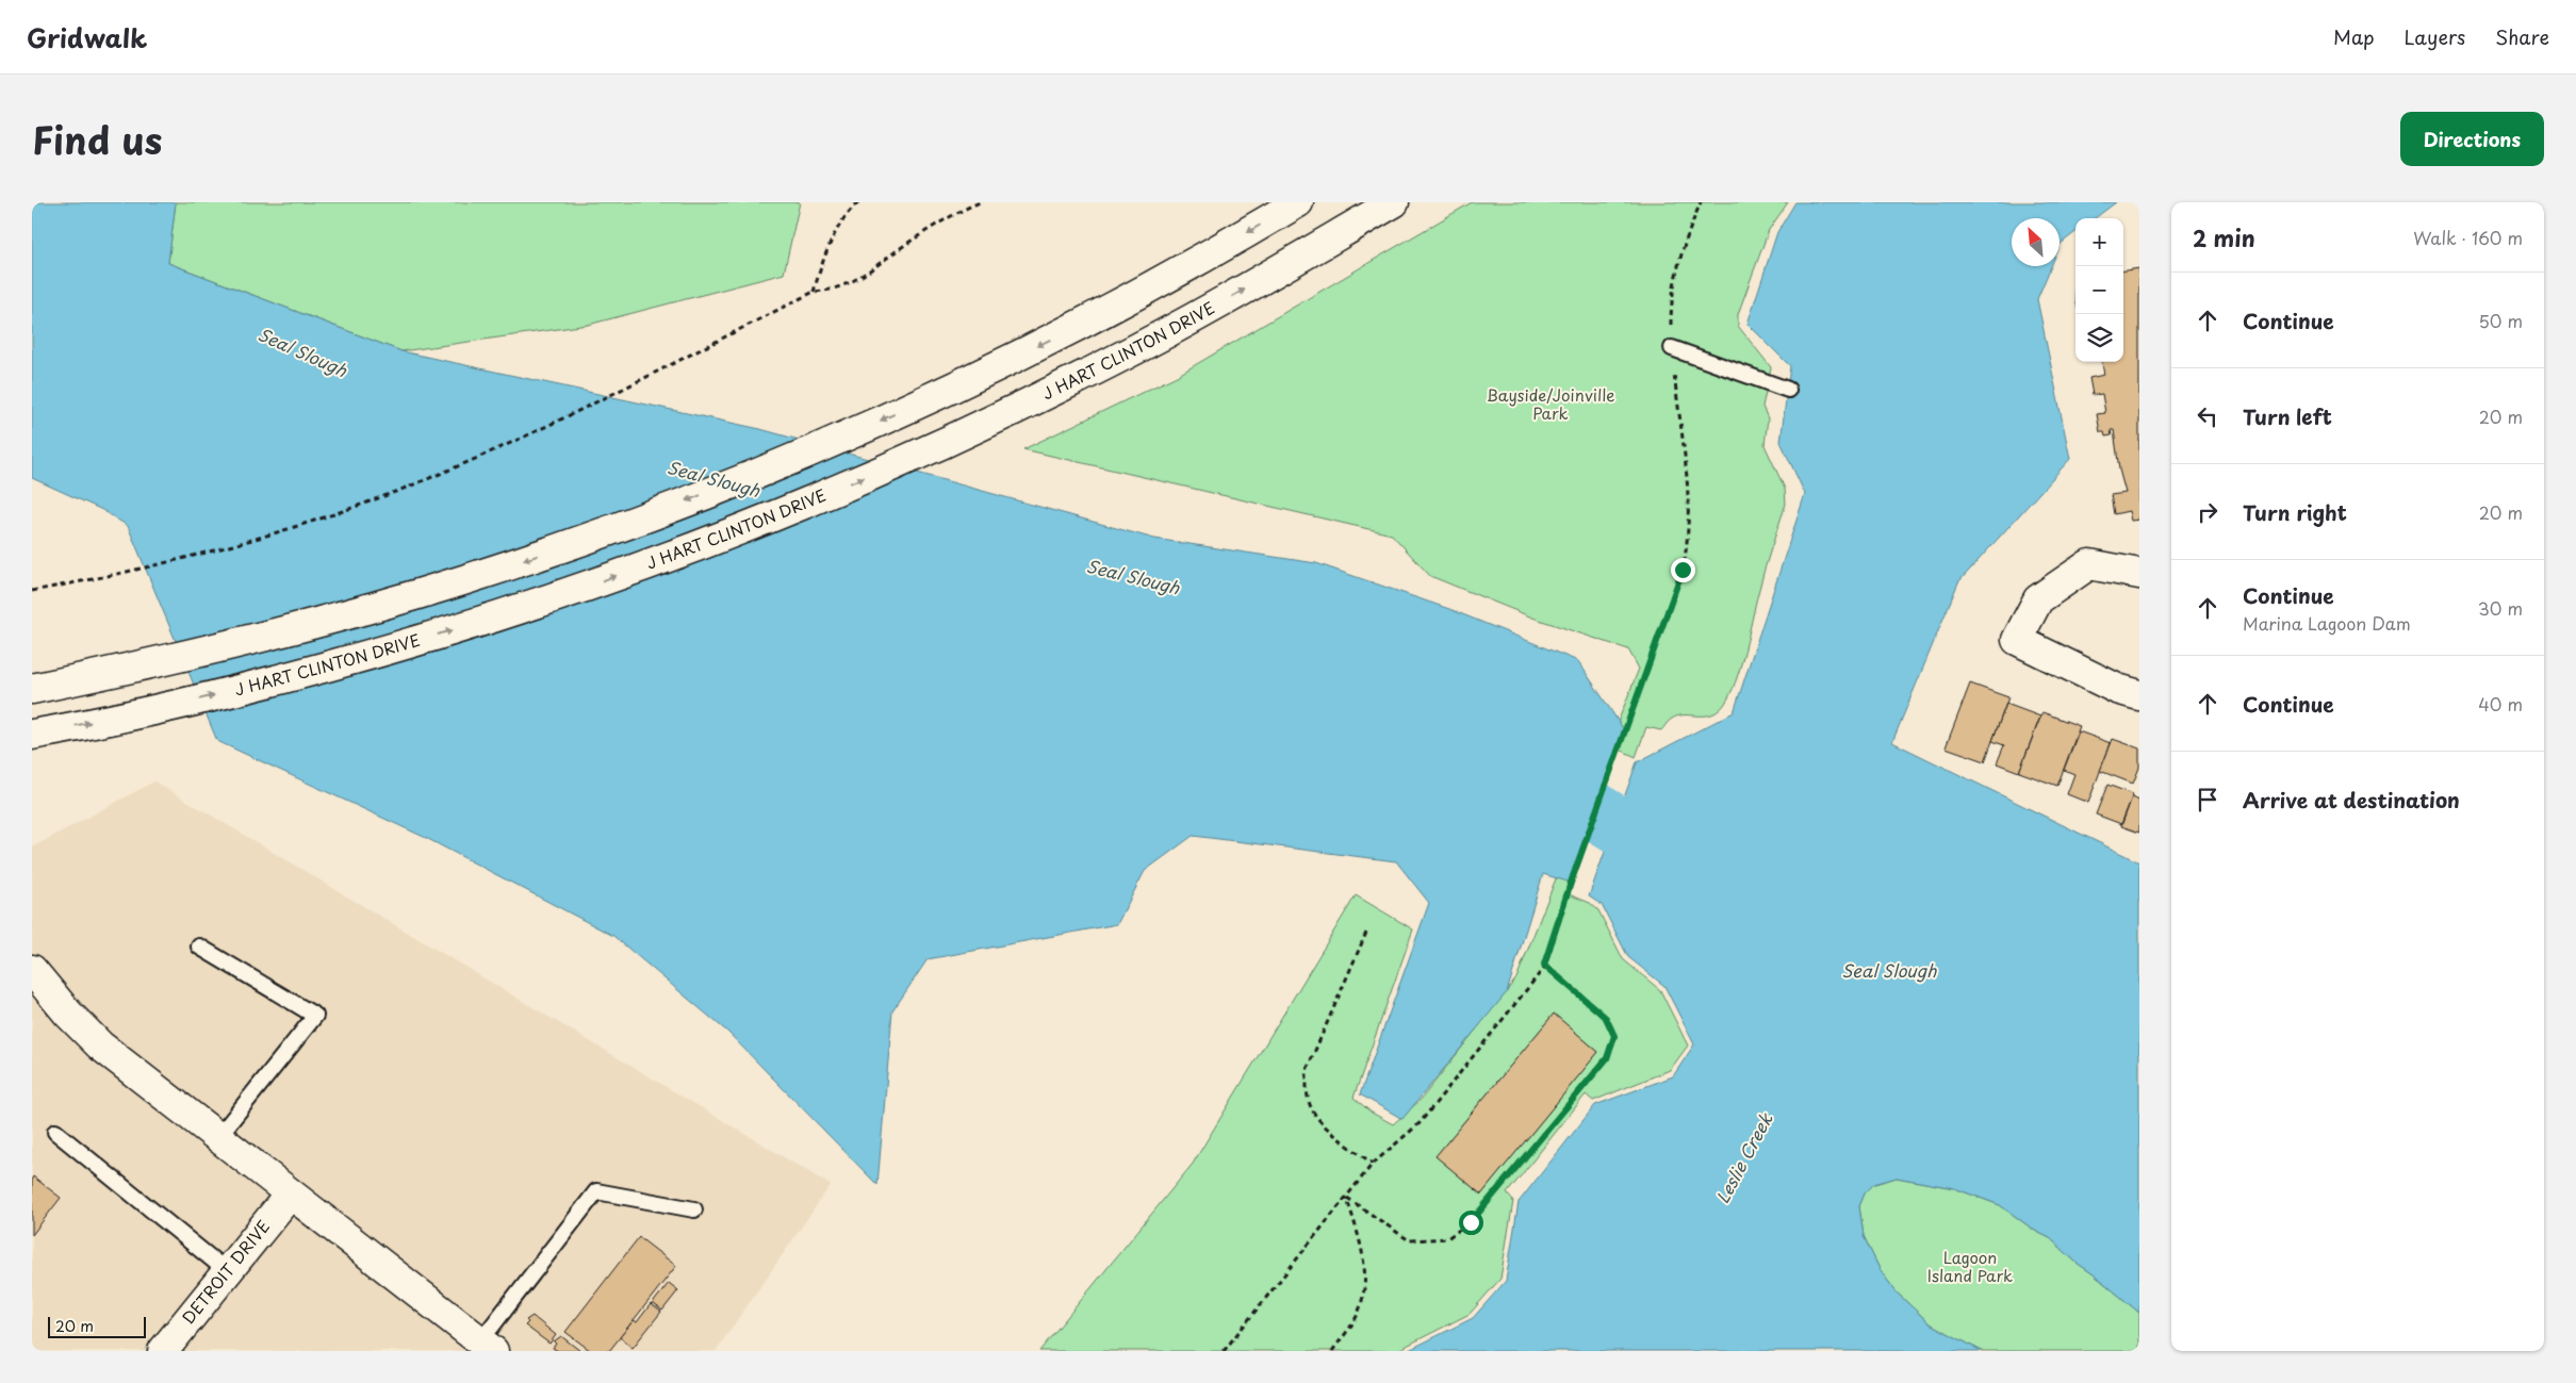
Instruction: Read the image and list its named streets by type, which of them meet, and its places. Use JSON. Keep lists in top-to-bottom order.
{
  "streets": {
    "main road": ["J HART CLINTON DRIVE", "DETROIT DRIVE"]
  },
  "water": ["Seal Slough", "Leslie Creek"],
  "parks": ["Bayside/Joinville Park", "Lagoon Island Park"],
  "scale_bar": "20 m",
  "north": "top left",
  "page": {
    "header": "Gridwalk",
    "nav": ["Map", "Layers", "Share"],
    "title": "Find us",
    "buttons": "Directions",
    "heading": ["2 min", "Walk · 160 m"],
    "map_buttons": ["+", "−"],
    "list": [
      ["Continue", "50 m"],
      ["Turn left", "20 m"],
      ["Turn right", "20 m"],
      ["Continue", "Marina Lagoon Dam", "30 m"],
      ["Continue", "40 m"],
      "Arrive at destination"
    ],
    "scale": "20 m"
  }
}
